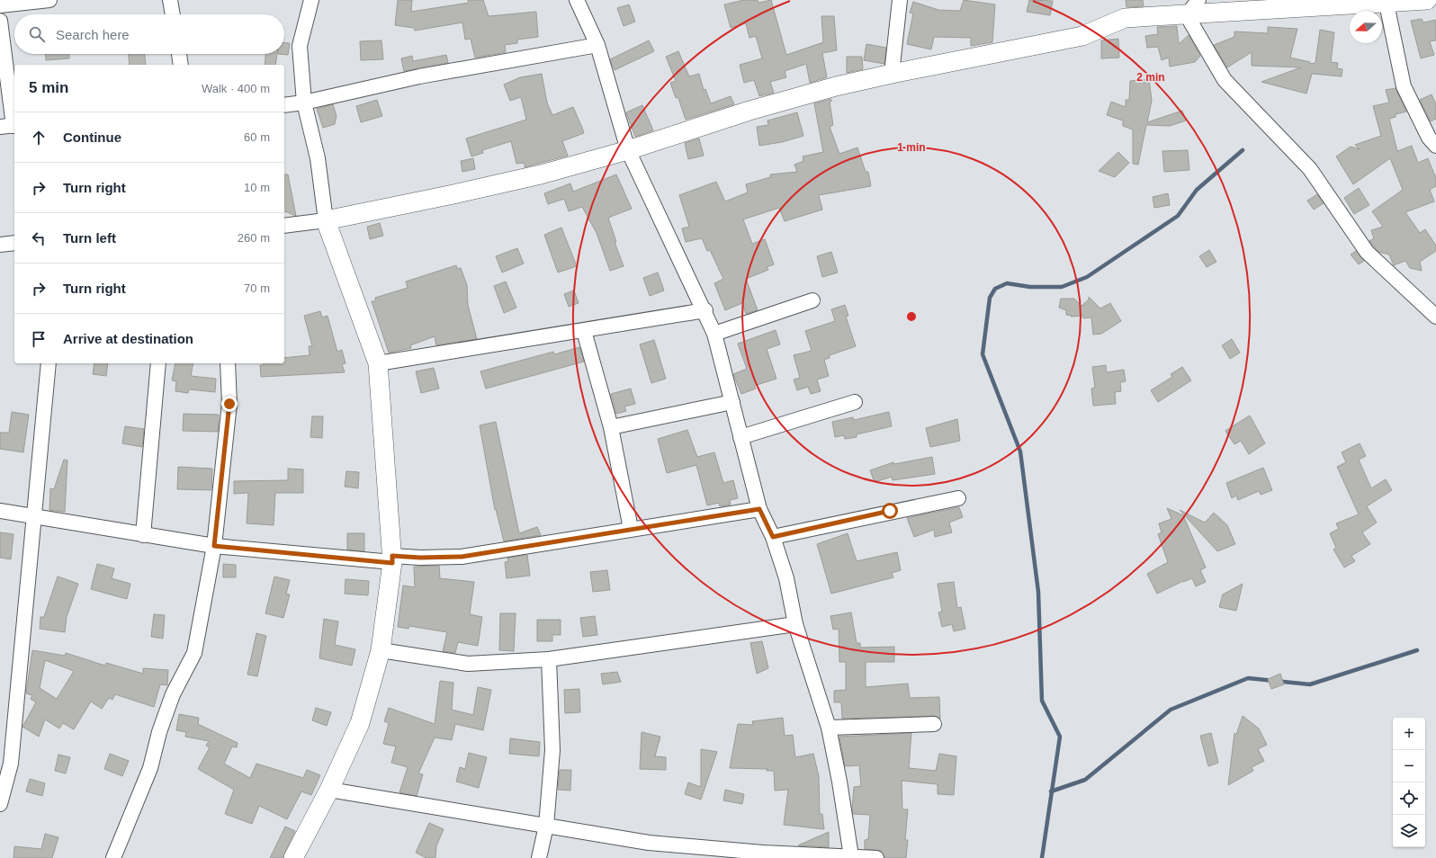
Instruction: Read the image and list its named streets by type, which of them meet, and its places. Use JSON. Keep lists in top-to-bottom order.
{
  "north": "left",
  "page": {
    "search": "Search here",
    "heading": ["5 min", "Walk · 400 m"],
    "list": [
      ["Continue", "60 m"],
      ["Turn right", "10 m"],
      ["Turn left", "260 m"],
      ["Turn right", "70 m"],
      "Arrive at destination"
    ],
    "map_buttons": ["+", "−"]
  },
  "rings": ["2 min", "1 min"]
}
